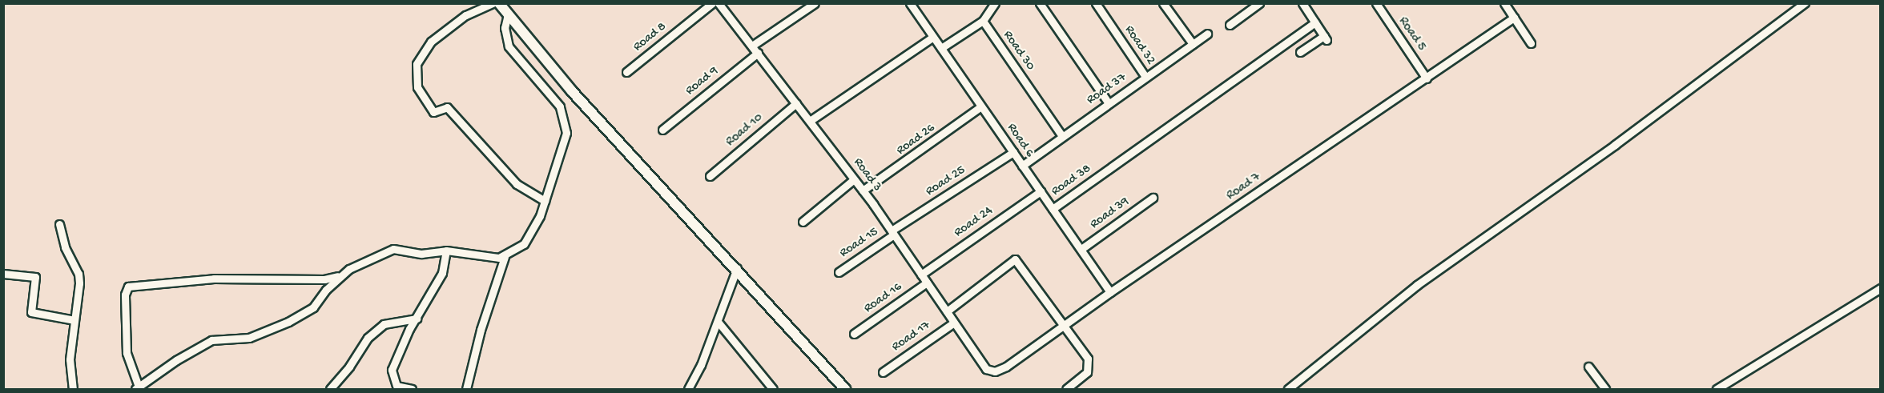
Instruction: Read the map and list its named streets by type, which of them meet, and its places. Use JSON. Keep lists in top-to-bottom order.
{
  "streets": {
    "street": [
      "Road 5",
      "Road 8",
      "Road 32",
      "Road 30",
      "Road 9",
      "Road 37",
      "Road 10",
      "Road 26",
      "Road 6",
      "Road 3",
      "Road 38",
      "Road 25",
      "Road 7",
      "Road 39",
      "Road 24",
      "Road 15",
      "Road 16",
      "Road 17"
    ]
  },
  "crossings": [
    ["Road 5", "Road 7"],
    ["Road 32", "Road 37"],
    ["Road 30", "Road 37"],
    ["Road 9", "Road 3"],
    ["Road 37", "Road 6"],
    ["Road 10", "Road 3"],
    ["Road 26", "Road 6"],
    ["Road 26", "Road 3"],
    ["Road 6", "Road 38"],
    ["Road 6", "Road 25"],
    ["Road 6", "Road 7"],
    ["Road 6", "Road 39"],
    ["Road 6", "Road 24"],
    ["Road 3", "Road 25"],
    ["Road 3", "Road 7"],
    ["Road 3", "Road 24"],
    ["Road 3", "Road 15"],
    ["Road 3", "Road 16"],
    ["Road 3", "Road 17"],
    ["Road 25", "Road 15"]
  ]
}
